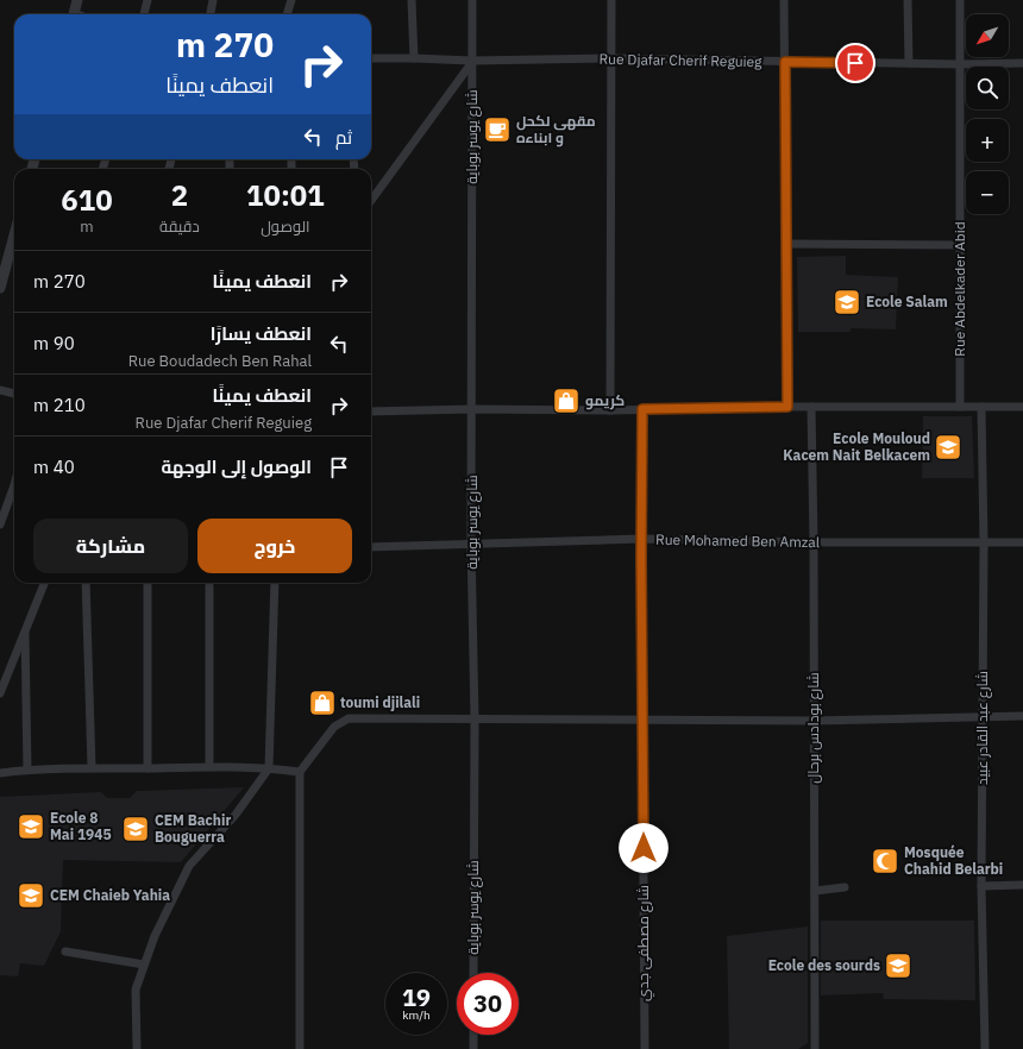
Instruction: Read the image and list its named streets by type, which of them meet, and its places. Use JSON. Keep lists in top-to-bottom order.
{
  "streets": {
    "street": [
      "Rue Djafar Cherif Reguieg",
      "شارع يوسر بوباية",
      "Rue Abdelkader Abid",
      "Rue Mohamed Ben Amzal",
      "شارع بودادس برحال",
      "شارع عبد القادر عبيد",
      "شارع مصطفى جدي"
    ]
  },
  "crossings": [
    ["Rue Djafar Cherif Reguieg", "شارع يوسر بوباية"],
    ["Rue Djafar Cherif Reguieg", "Rue Abdelkader Abid"],
    ["شارع يوسر بوباية", "Rue Mohamed Ben Amzal"],
    ["Rue Mohamed Ben Amzal", "شارع بودادس برحال"],
    ["Rue Mohamed Ben Amzal", "شارع عبد القادر عبيد"],
    ["Rue Mohamed Ben Amzal", "شارع مصطفى جدي"]
  ],
  "places": {
    "cafe": ["مقهى لكحل و ابناءه"],
    "school or university": [
      "Ecole Salam",
      "Ecole Mouloud Kacem Nait Belkacem",
      "Ecole 8 Mai 1945",
      "CEM Bachir Bouguerra",
      "CEM Chaieb Yahia",
      "Ecole des sourds"
    ],
    "shop": ["كريمو", "toumi djilali"],
    "mosque": ["Mosquée Chahid Belarbi"]
  },
  "north": "bottom left",
  "page": {
    "map_buttons": ["+", "−"],
    "turn": ["270 m", "انعطف يمينًا"],
    "then": "ثم",
    "eta": [
      "10:01",
      "الوصول",
      "2",
      "دقيقة",
      "610",
      "m"
    ],
    "list": [
      {
        "name": "انعطف يمينًا",
        "value": "270 m"
      },
      {
        "name": "انعطف يسارًا",
        "note": "Rue Boudadech Ben Rahal",
        "value": "90 m"
      },
      {
        "name": "انعطف يمينًا",
        "note": "Rue Djafar Cherif Reguieg",
        "value": "210 m"
      },
      {
        "name": "الوصول إلى الوجهة",
        "value": "40 m"
      }
    ],
    "buttons": ["خروج", "مشاركة"],
    "speed": "19 km/h",
    "limit": "30"
  }
}
